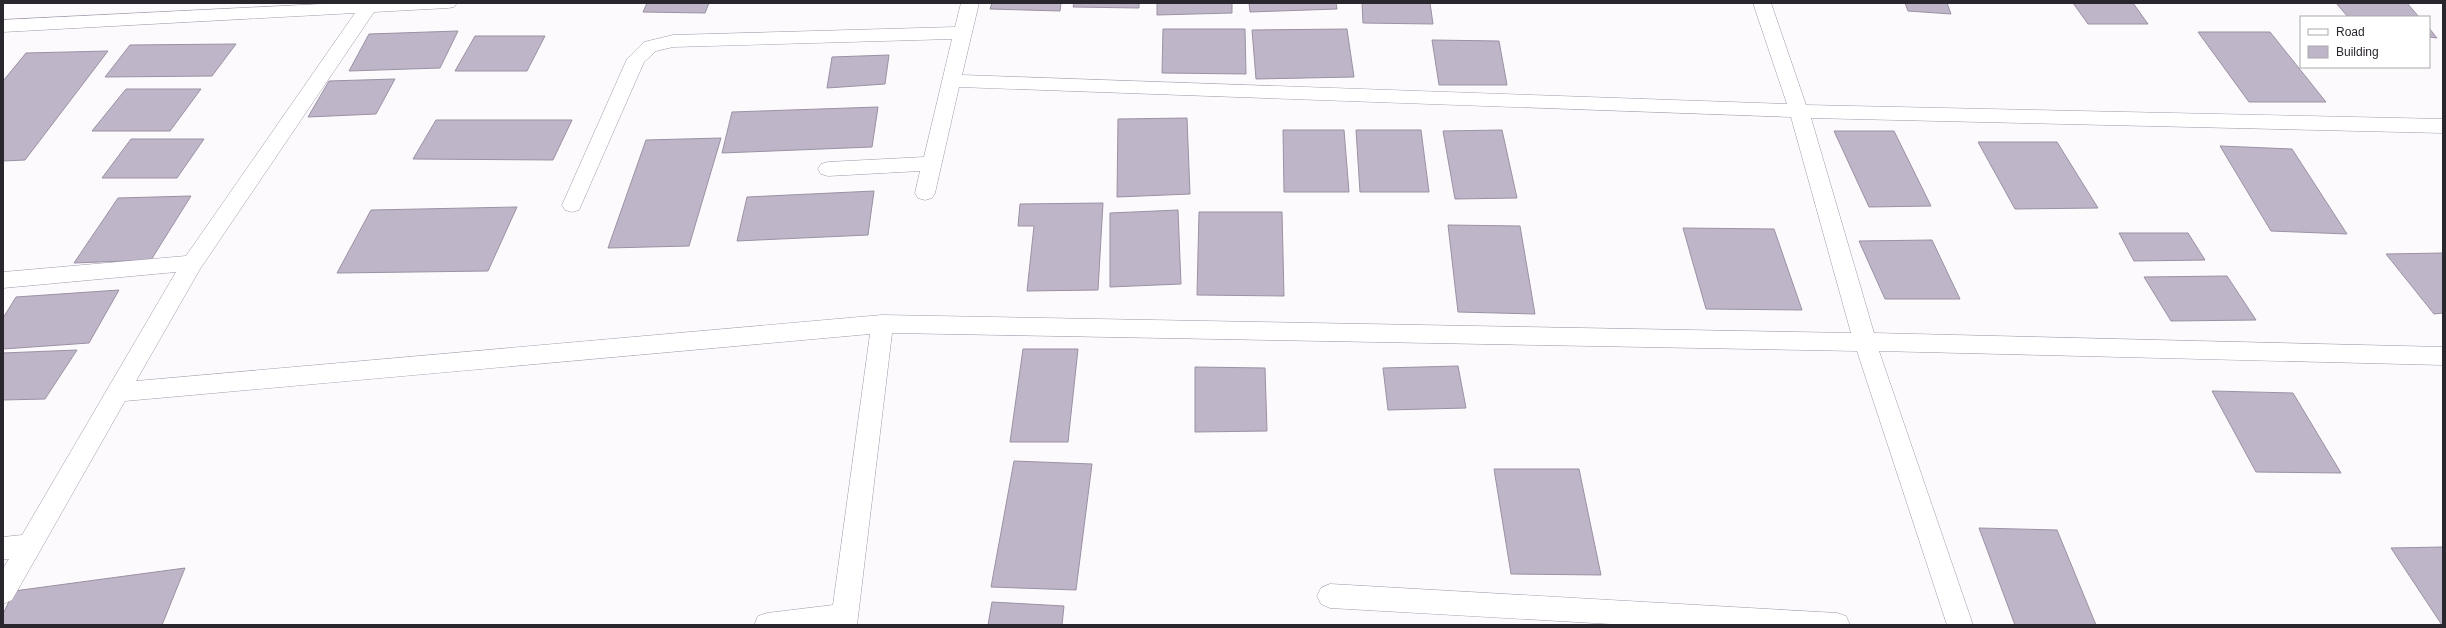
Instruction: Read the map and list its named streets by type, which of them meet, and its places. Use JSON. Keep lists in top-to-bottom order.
{
  "legend": ["Road", "Building"]
}
